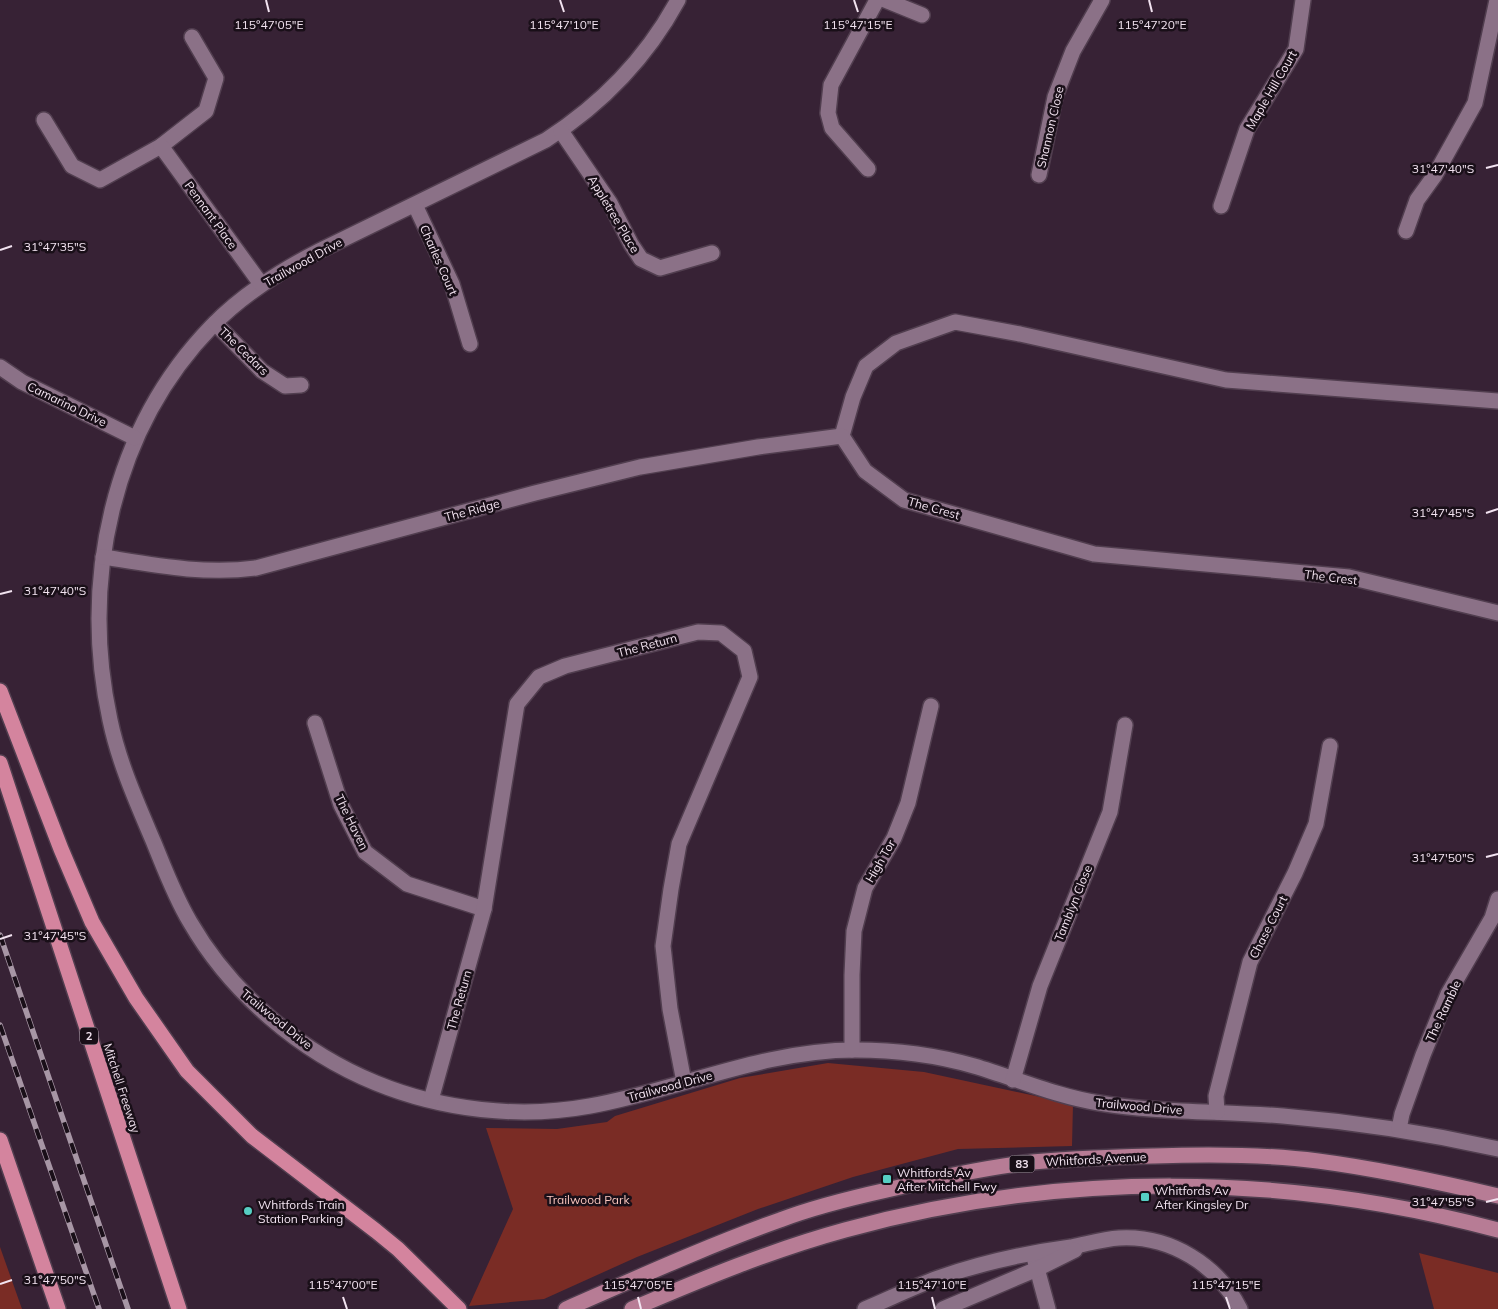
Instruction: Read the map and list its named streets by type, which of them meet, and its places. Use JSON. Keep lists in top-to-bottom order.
{
  "streets": {
    "highway": ["2", "Mitchell Freeway"],
    "main road": ["Whitfords Avenue", "83"],
    "street": [
      "Maple Hill Court",
      "Shannon Close",
      "Appletree Place",
      "Pennant Place",
      "Charles Court",
      "Trailwood Drive",
      "The Cedars",
      "Camarino Drive",
      "The Crest",
      "The Ridge",
      "The Return",
      "The Haven",
      "High Tor",
      "Tamblyn Close",
      "Chase Court",
      "The Ramble"
    ]
  },
  "crossings": [
    ["Appletree Place", "Trailwood Drive"],
    ["Pennant Place", "Trailwood Drive"],
    ["Charles Court", "Trailwood Drive"],
    ["Trailwood Drive", "The Cedars"],
    ["Trailwood Drive", "Camarino Drive"],
    ["Trailwood Drive", "The Ridge"],
    ["Trailwood Drive", "The Return"],
    ["Trailwood Drive", "High Tor"],
    ["Trailwood Drive", "Tamblyn Close"],
    ["Trailwood Drive", "Chase Court"],
    ["Trailwood Drive", "The Ramble"],
    ["The Crest", "The Ridge"],
    ["The Return", "The Haven"]
  ],
  "parks": ["Trailwood Park"],
  "places": {
    "transit": ["Whitfords Av After Mitchell Fwy", "Whitfords Av After Kingsley Dr"],
    "other": ["Whitfords Train Station Parking"]
  },
  "coordinates": [
    "115°47'05\"E",
    "115°47'10\"E",
    "115°47'15\"E",
    "115°47'20\"E",
    "31°47'40\"S",
    "31°47'35\"S",
    "31°47'45\"S",
    "31°47'50\"S",
    "31°47'55\"S",
    "115°47'00\"E"
  ]
}
